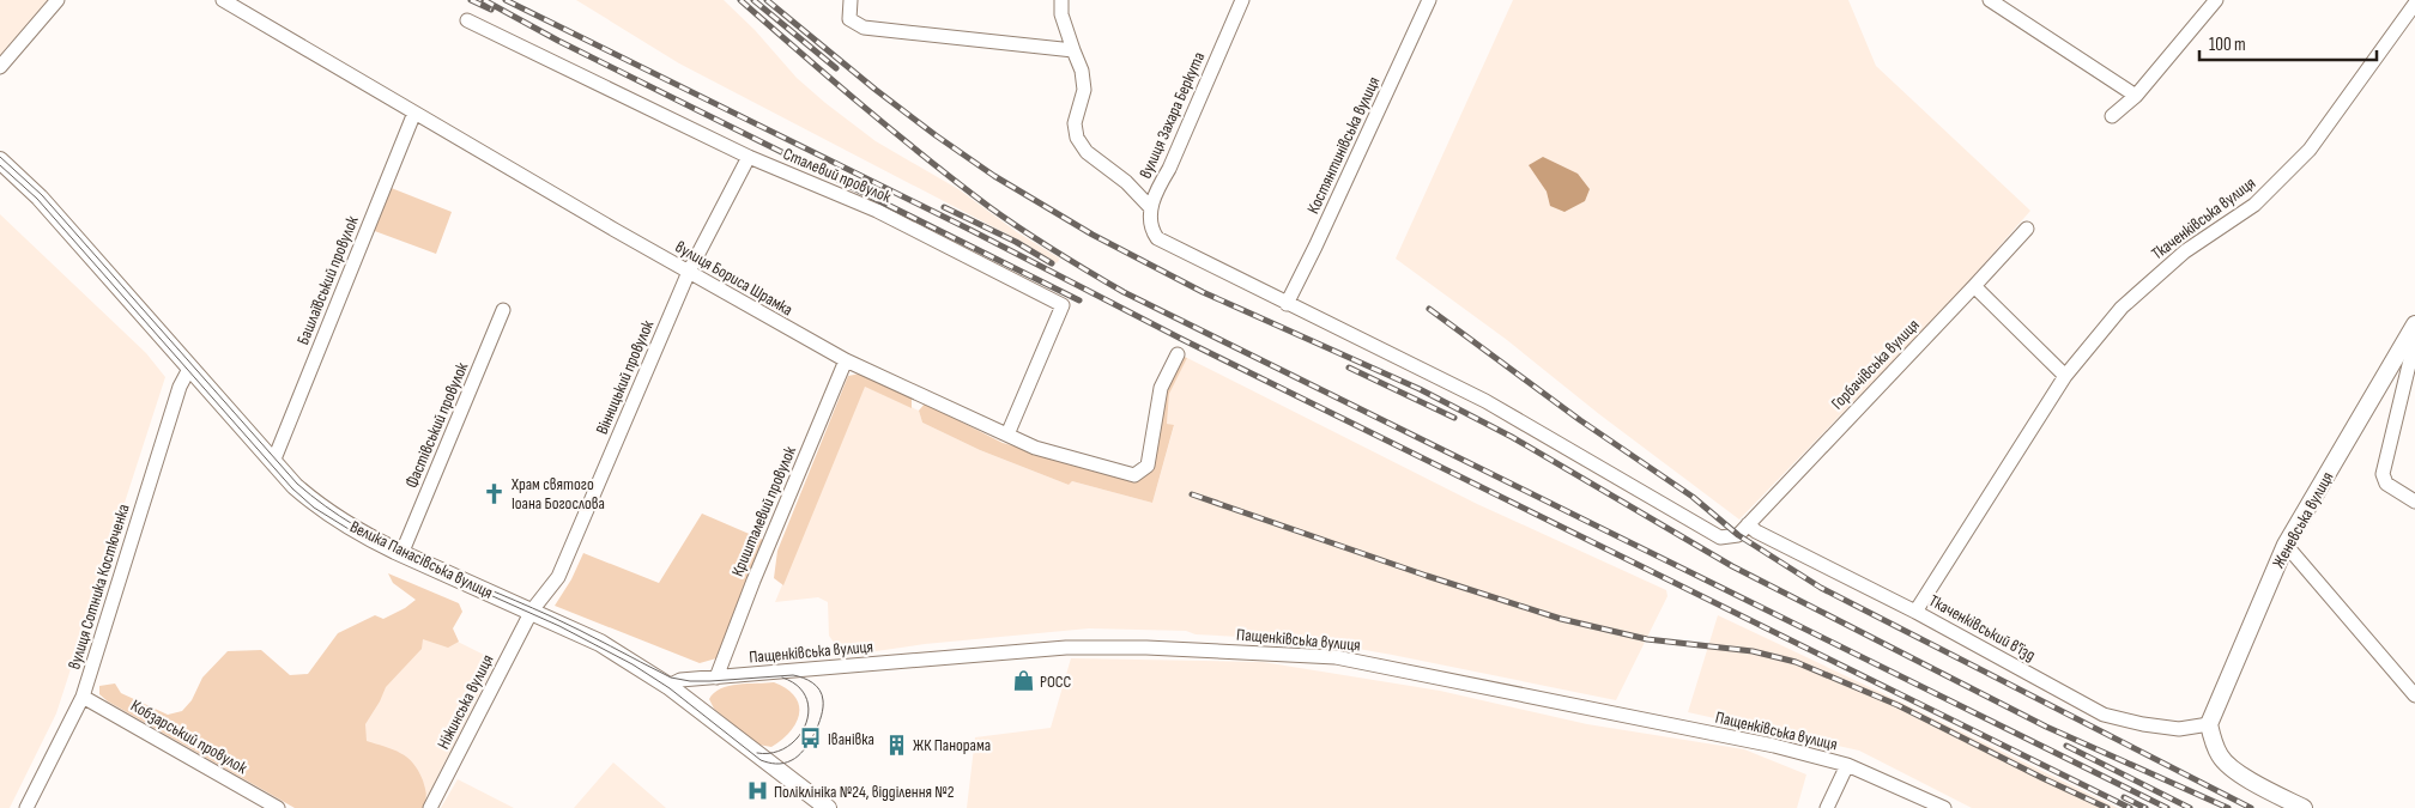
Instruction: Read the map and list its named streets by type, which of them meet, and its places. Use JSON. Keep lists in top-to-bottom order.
{
  "streets": {
    "street": [
      "вулиця Захара Беркута",
      "Костянтинівська вулиця",
      "Сталевий провулок",
      "Ткаченківська вулиця",
      "вулиця Бориса Шрамка",
      "Башлаївський провулок",
      "Горбачівська вулиця",
      "Вінницький провулок",
      "Фастівський провулок",
      "Кришталевий провулок",
      "Женевська вулиця",
      "Велика Панасівська вулиця",
      "вулиця Сотника Костюченка",
      "Ткаченківський в'їзд",
      "Пащенківська вулиця",
      "Ніжинська вулиця",
      "Кобзарський провулок"
    ]
  },
  "crossings": [
    ["вулиця Захара Беркута", "Горбачівська вулиця"],
    ["Костянтинівська вулиця", "Горбачівська вулиця"],
    ["Сталевий провулок", "вулиця Бориса Шрамка"],
    ["Сталевий провулок", "Вінницький провулок"],
    ["Ткаченківська вулиця", "Ткаченківський в'їзд"],
    ["вулиця Бориса Шрамка", "Башлаївський провулок"],
    ["вулиця Бориса Шрамка", "Вінницький провулок"],
    ["вулиця Бориса Шрамка", "Кришталевий провулок"],
    ["Башлаївський провулок", "Велика Панасівська вулиця"],
    ["Горбачівська вулиця", "Ткаченківський в'їзд"],
    ["Вінницький провулок", "Велика Панасівська вулиця"],
    ["Вінницький провулок", "Ніжинська вулиця"],
    ["Фастівський провулок", "Велика Панасівська вулиця"],
    ["Кришталевий провулок", "Пащенківська вулиця"],
    ["Женевська вулиця", "Ткаченківський в'їзд"],
    ["Велика Панасівська вулиця", "вулиця Сотника Костюченка"],
    ["Велика Панасівська вулиця", "Пащенківська вулиця"],
    ["Велика Панасівська вулиця", "Ніжинська вулиця"],
    ["вулиця Сотника Костюченка", "Кобзарський провулок"]
  ],
  "places": {
    "church": ["Храм святого Іоана Богослова"],
    "shop": ["РОСС"],
    "bus stop": ["Іванівка"],
    "building": ["ЖК Панорама"],
    "hospital": ["Поліклініка №24, відділення №2"]
  },
  "scale_bar": "100 m"
}
